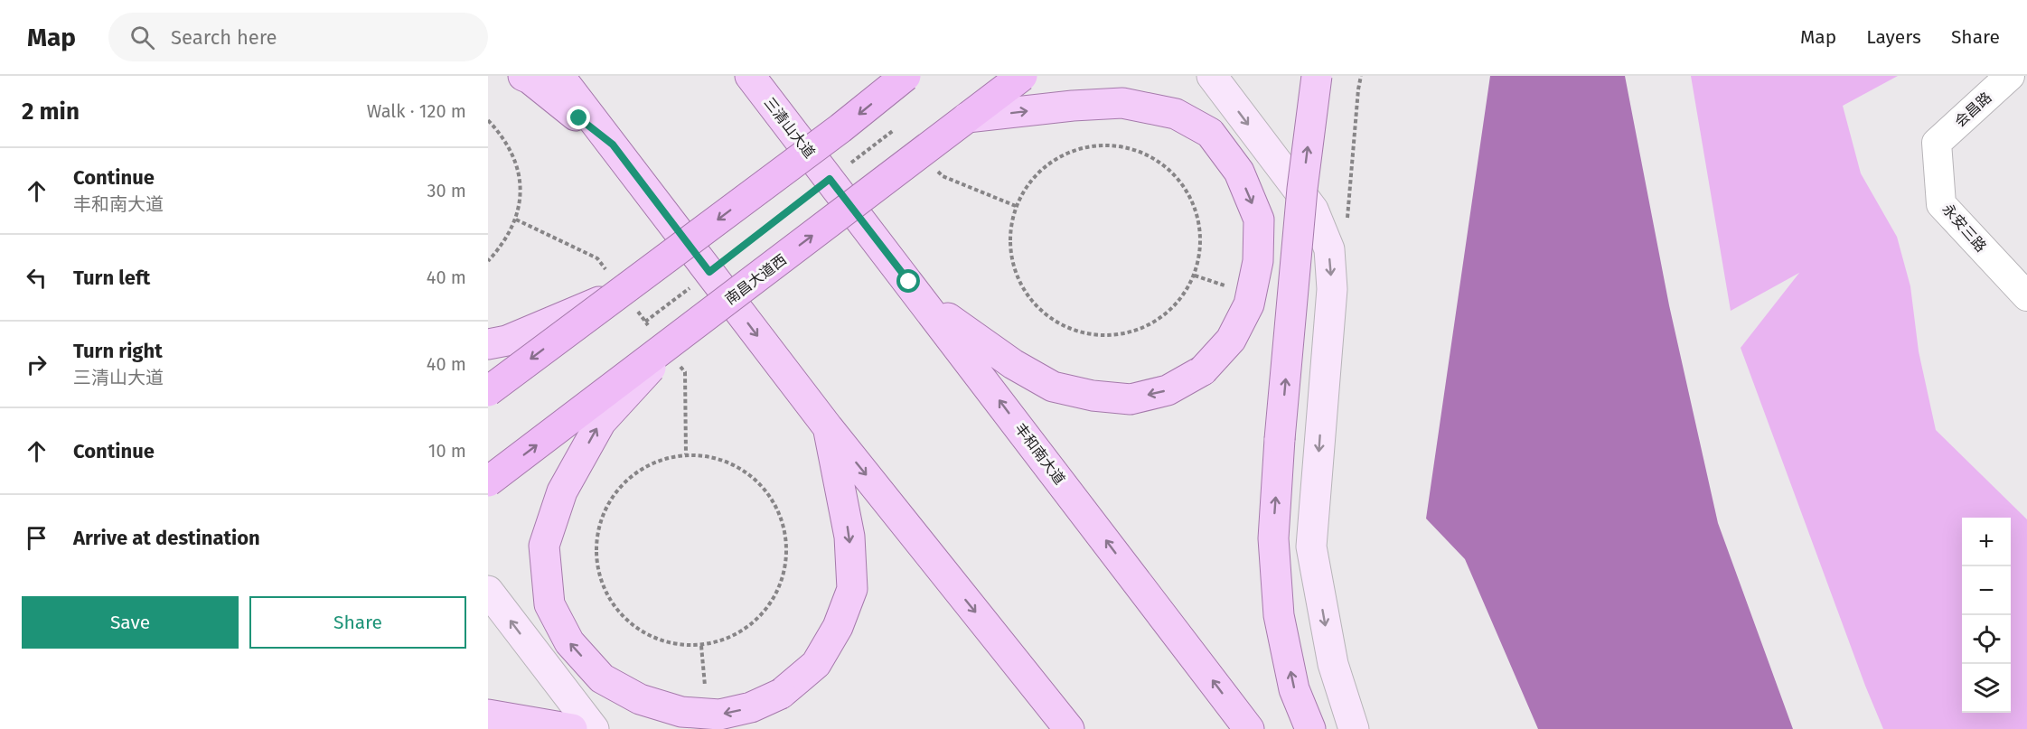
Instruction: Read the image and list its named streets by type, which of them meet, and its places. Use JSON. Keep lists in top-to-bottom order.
{
  "streets": {
    "highway": ["南昌大道西"],
    "main road": ["三清山大道", "丰和南大道"],
    "street": ["会昌路", "永安三路"]
  },
  "crossings": [
    ["会昌路", "永安三路"],
    ["三清山大道", "丰和南大道"]
  ],
  "page": {
    "header": "Map",
    "search": "Search here",
    "nav": ["Map", "Layers", "Share"],
    "heading": ["2 min", "Walk · 120 m"],
    "list": [
      ["Continue", "丰和南大道", "30 m"],
      ["Turn left", "40 m"],
      ["Turn right", "三清山大道", "40 m"],
      ["Continue", "10 m"],
      "Arrive at destination"
    ],
    "map_buttons": ["+", "−"],
    "buttons": ["Save", "Share"]
  }
}
